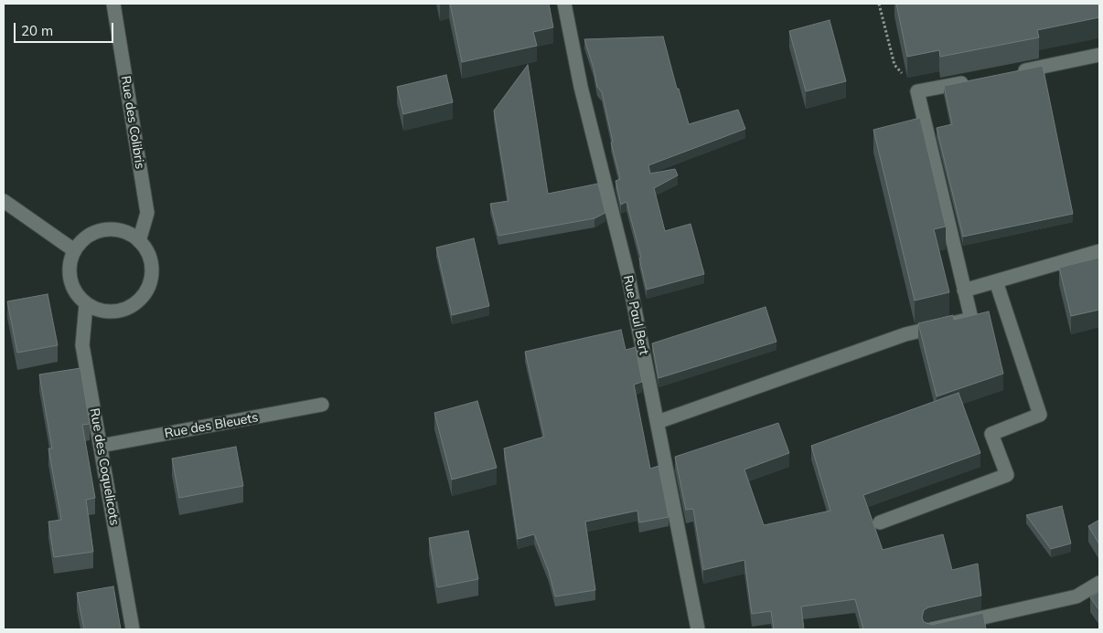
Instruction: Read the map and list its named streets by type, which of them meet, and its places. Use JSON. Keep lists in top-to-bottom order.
{
  "streets": {
    "street": [
      "Rue des Colibris",
      "Rue Paul Bert",
      "Rue des Bleuets",
      "Rue des Coquelicots"
    ]
  },
  "crossings": [
    ["Rue des Colibris", "Rue des Coquelicots"],
    ["Rue des Bleuets", "Rue des Coquelicots"]
  ],
  "scale_bar": "20 m"
}
